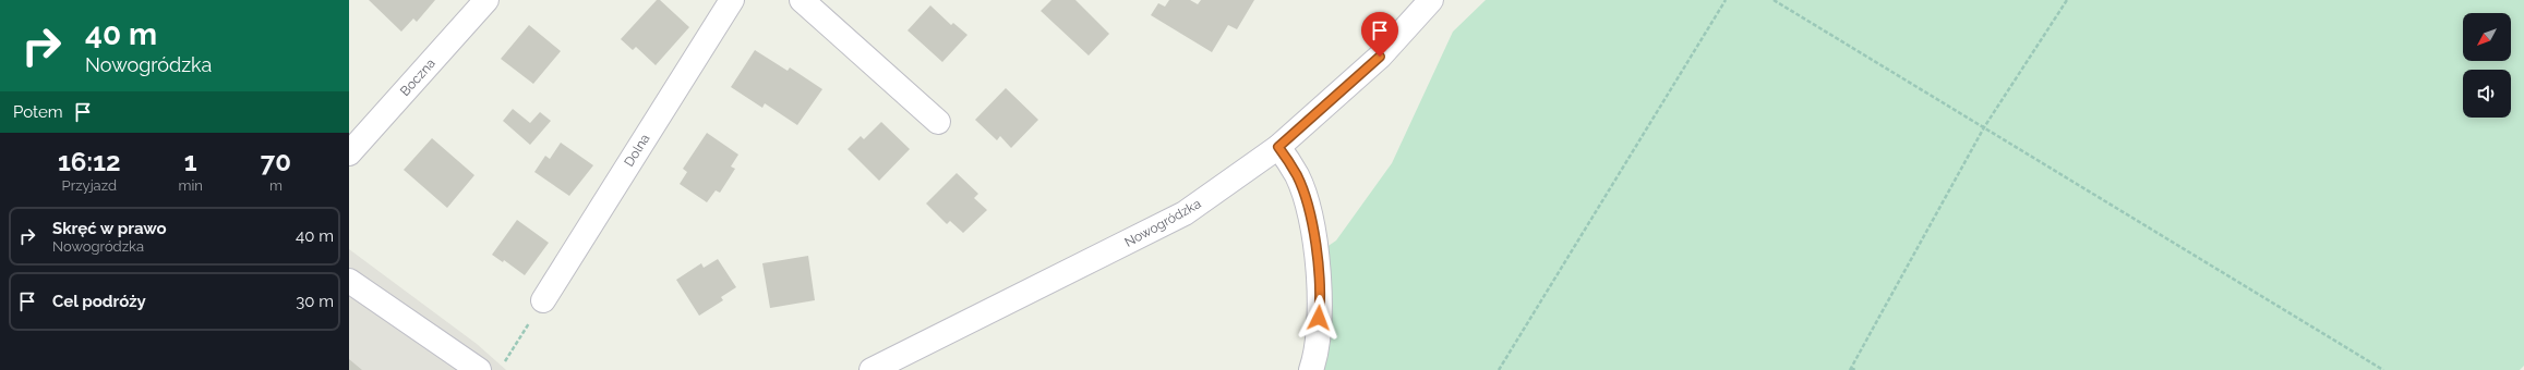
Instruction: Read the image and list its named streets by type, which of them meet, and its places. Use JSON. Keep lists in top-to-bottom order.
{
  "streets": {
    "street": ["Boczna", "Dolna", "Nowogródzka"]
  },
  "north": "bottom left",
  "page": {
    "turn": ["40 m", "Nowogródzka"],
    "then": "Potem",
    "eta": [
      "16:12",
      "Przyjazd",
      "1",
      "min",
      "70",
      "m"
    ],
    "list": [
      {
        "name": "Skręć w prawo",
        "note": "Nowogródzka",
        "value": "40 m"
      },
      {
        "name": "Cel podróży",
        "value": "30 m"
      }
    ]
  }
}
